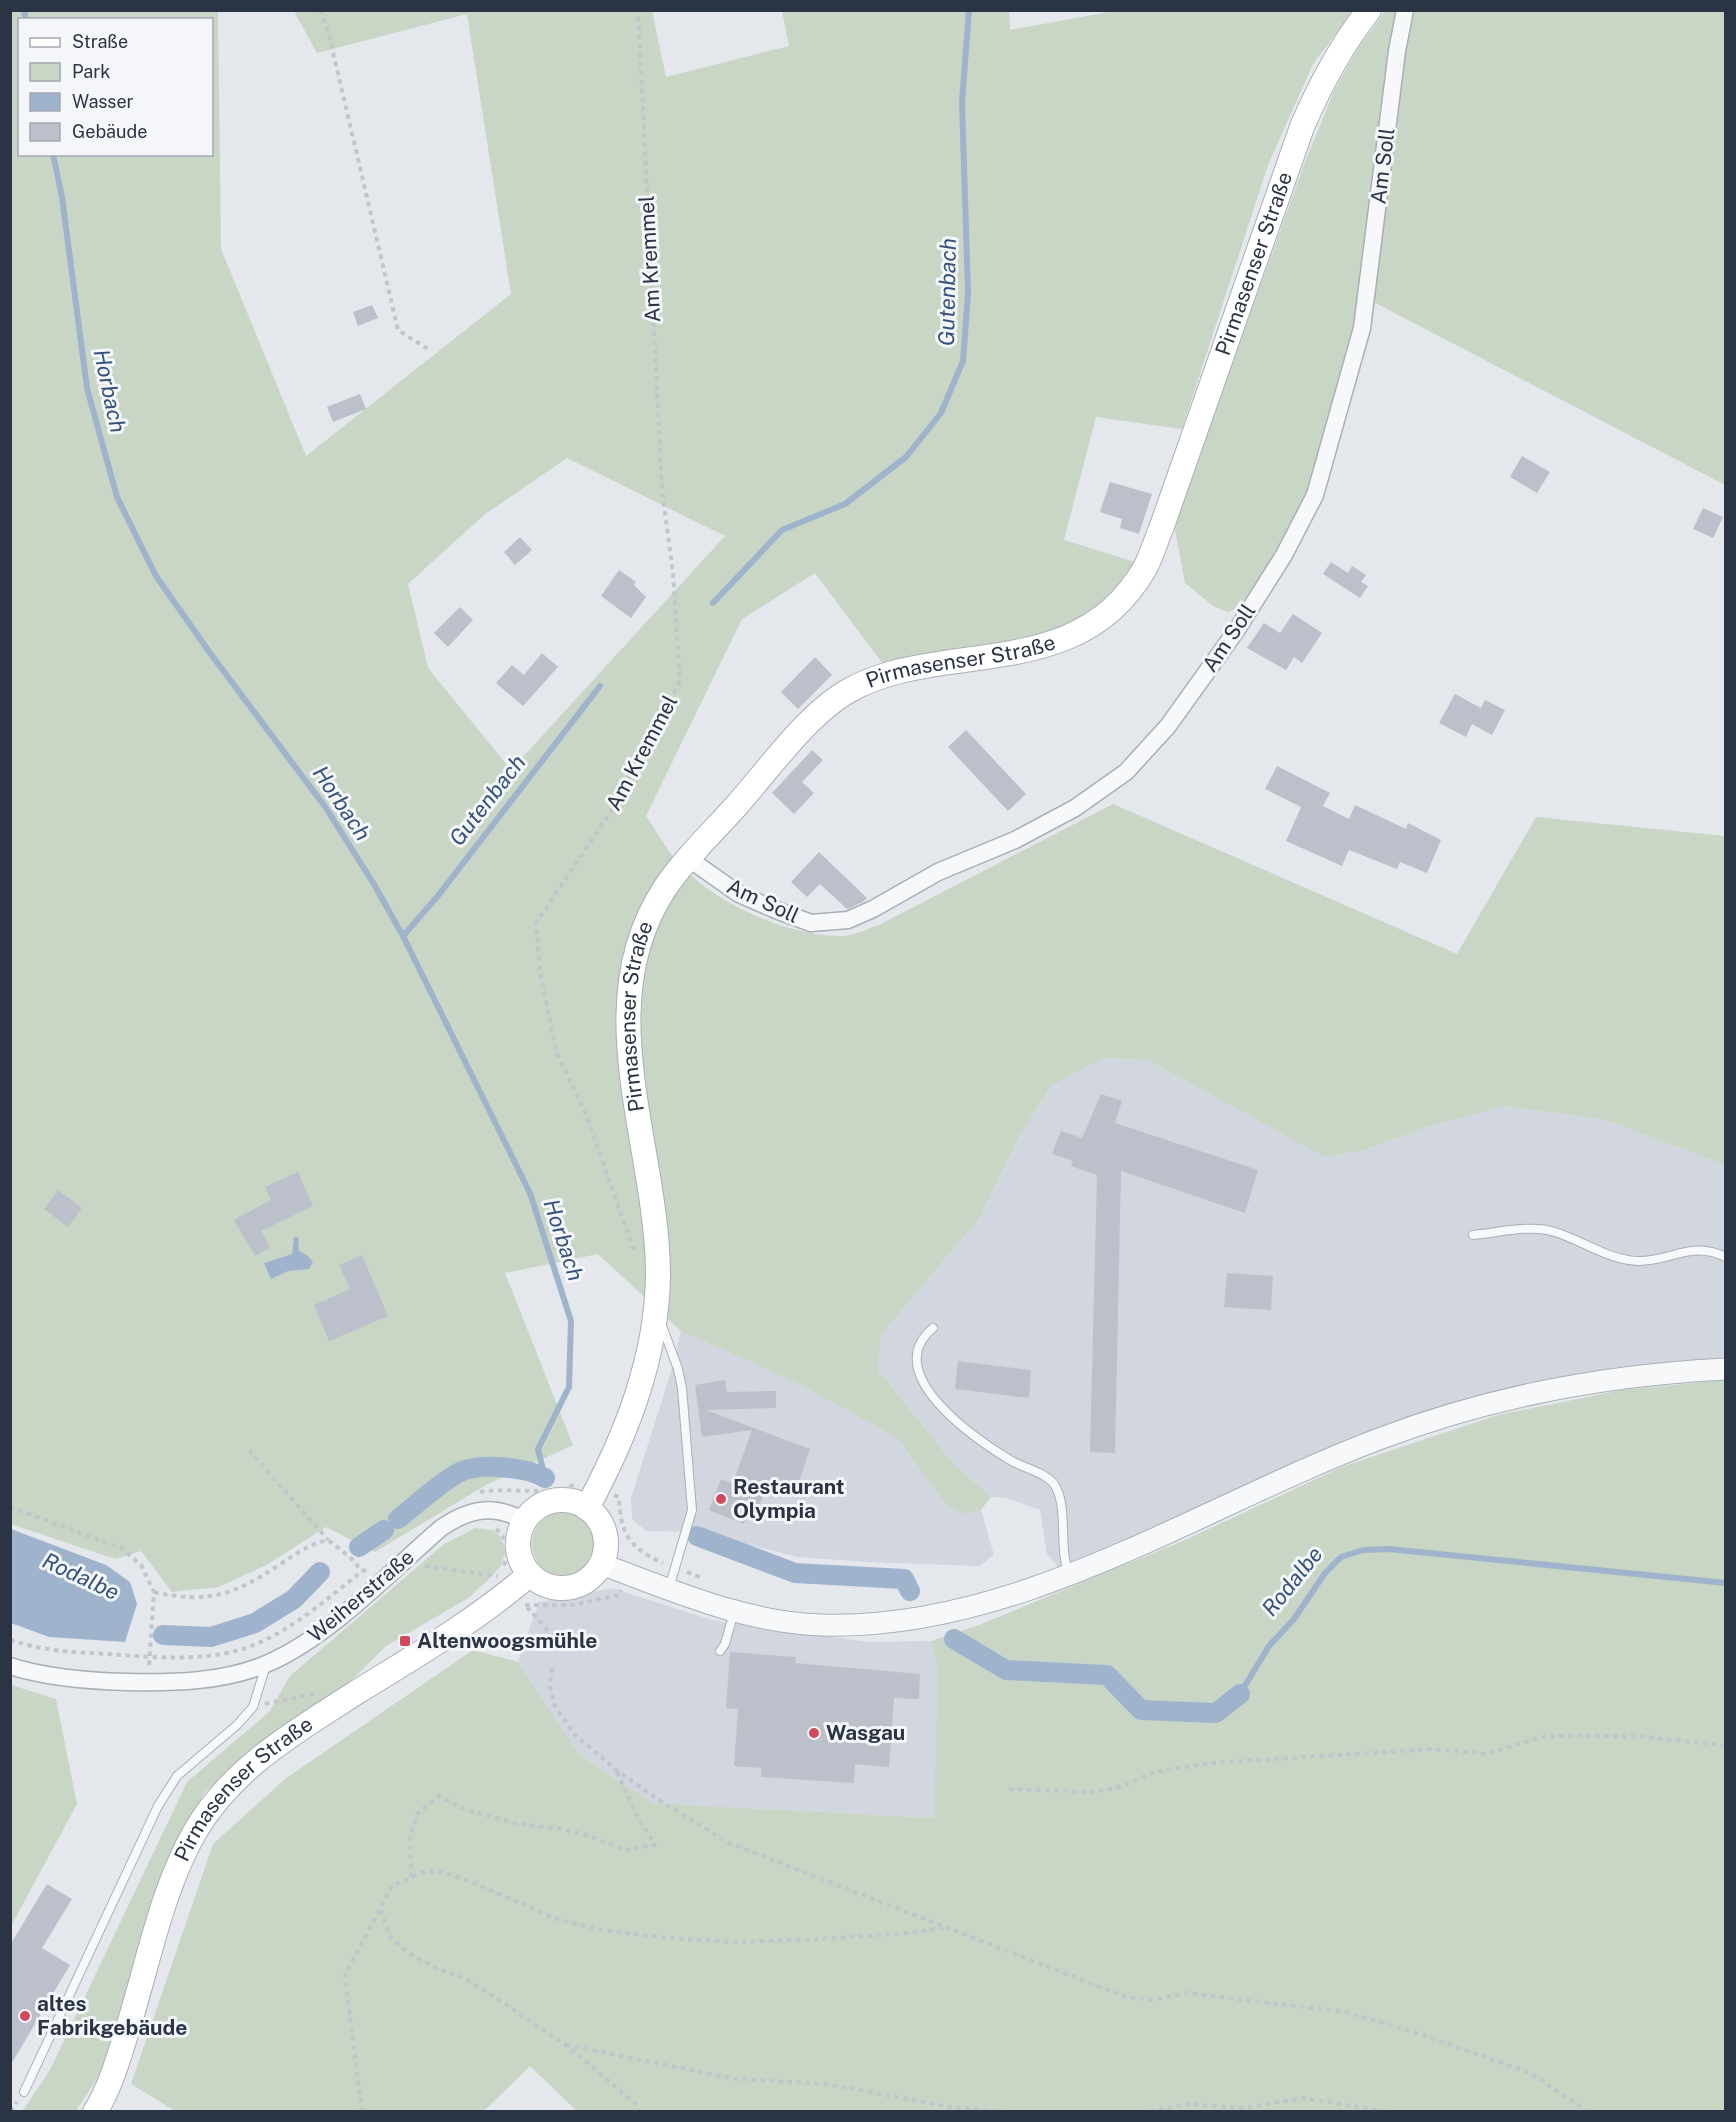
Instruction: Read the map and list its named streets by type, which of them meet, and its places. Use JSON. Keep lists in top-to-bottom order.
{
  "streets": {
    "main road": ["Pirmasenser Straße"],
    "street": ["Am Soll", "Weiherstraße"],
    "path": ["Am Kremmel"]
  },
  "crossings": [
    ["Am Soll", "Pirmasenser Straße"],
    ["Pirmasenser Straße", "Weiherstraße"]
  ],
  "water": ["Gutenbach", "Horbach", "Rodalbe"],
  "places": {
    "other": ["Restaurant Olympia", "Wasgau", "altes Fabrikgebäude"],
    "transit": ["Altenwoogsmühle"]
  },
  "legend": [
    "Straße",
    "Park",
    "Wasser",
    "Gebäude"
  ]
}
